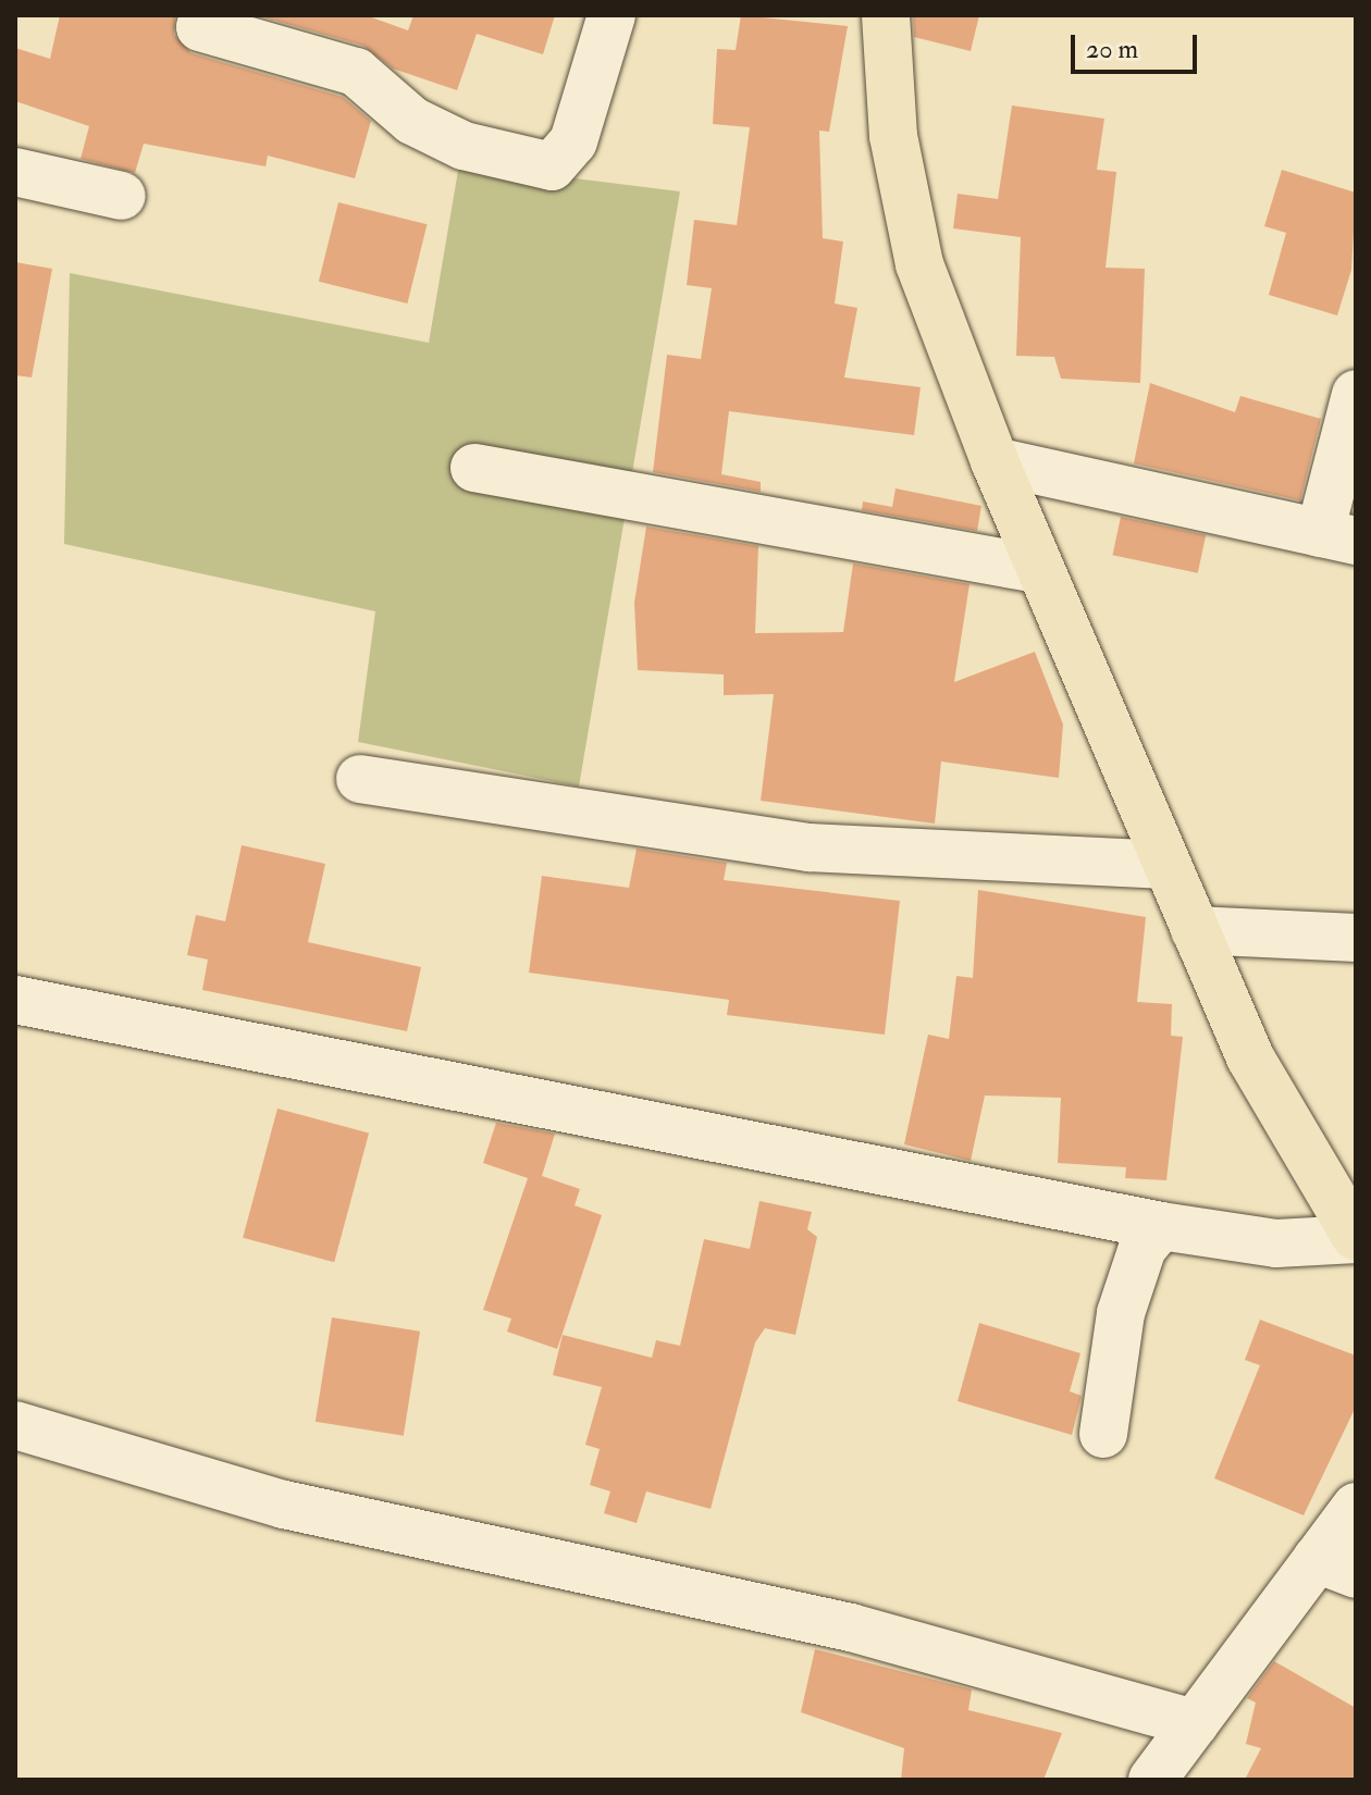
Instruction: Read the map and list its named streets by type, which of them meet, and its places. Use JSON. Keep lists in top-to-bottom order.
{
  "scale_bar": "20 m"
}
